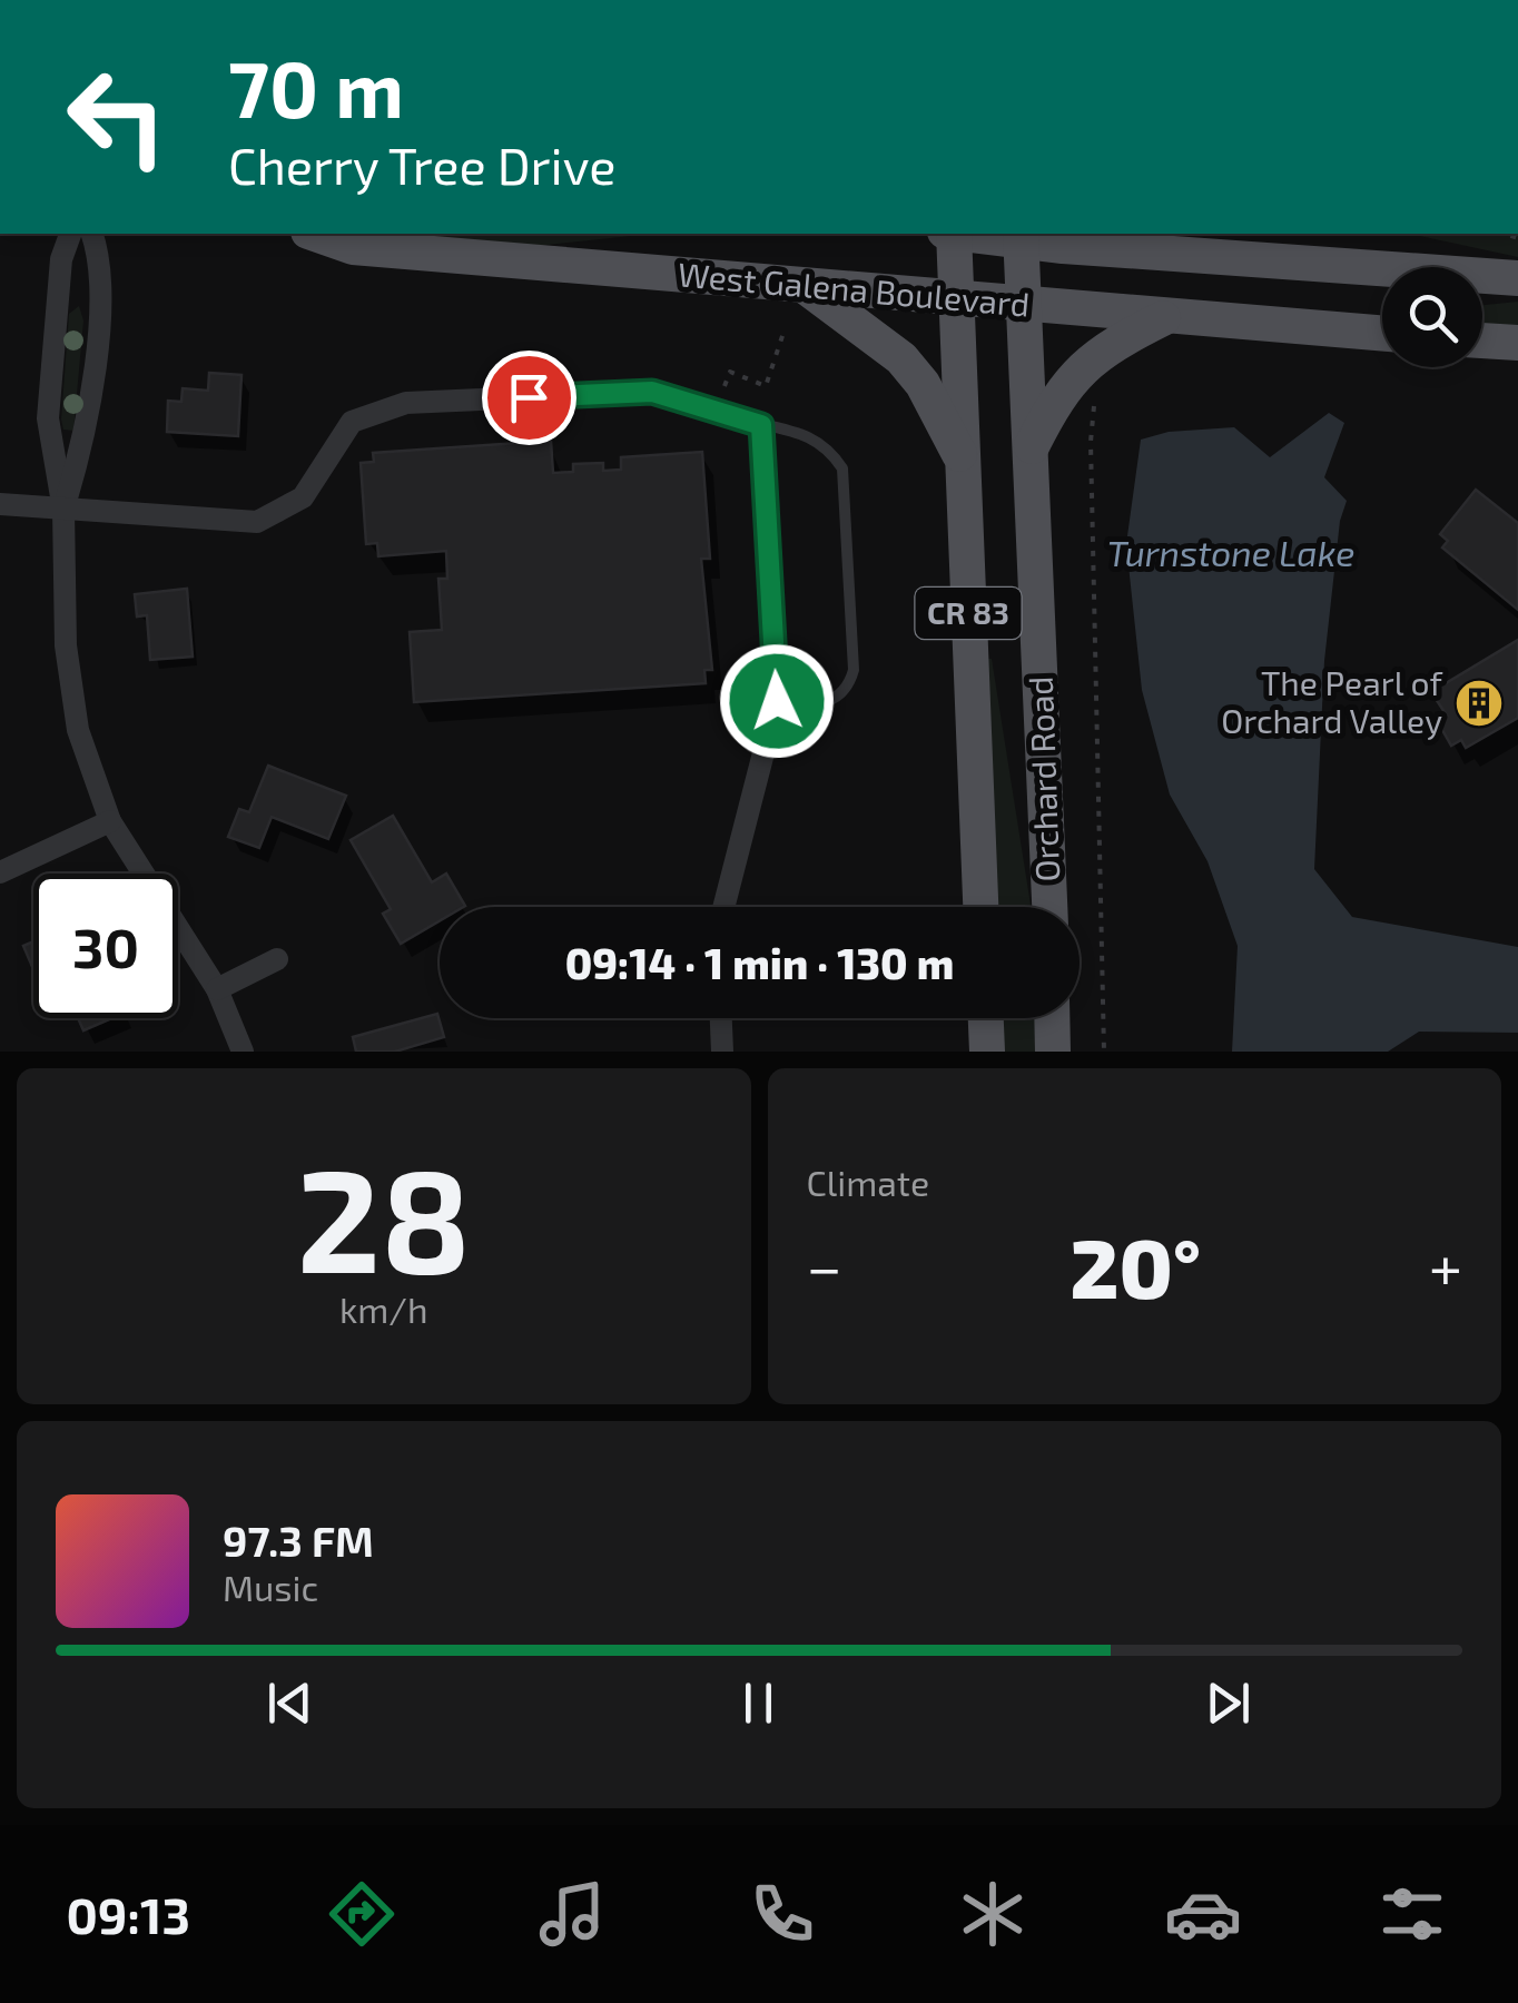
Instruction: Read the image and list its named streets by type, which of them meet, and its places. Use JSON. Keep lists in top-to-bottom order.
{
  "streets": {
    "main road": ["West Galena Boulevard", "CR 83", "Orchard Road"]
  },
  "crossings": [
    ["West Galena Boulevard", "Orchard Road"]
  ],
  "water": ["Turnstone Lake"],
  "places": {
    "building": ["The Pearl of Orchard Valley"]
  },
  "page": {
    "turn": ["70 m", "Cherry Tree Drive"],
    "limit": "30",
    "trip": "09:14 · 1 min · 130 m",
    "tile": [
      ["28", "km/h"],
      "Climate"
    ],
    "heat": ["−", "20°", "+"],
    "song": ["97.3 FM", "Music"],
    "tabs": "09:13"
  }
}
